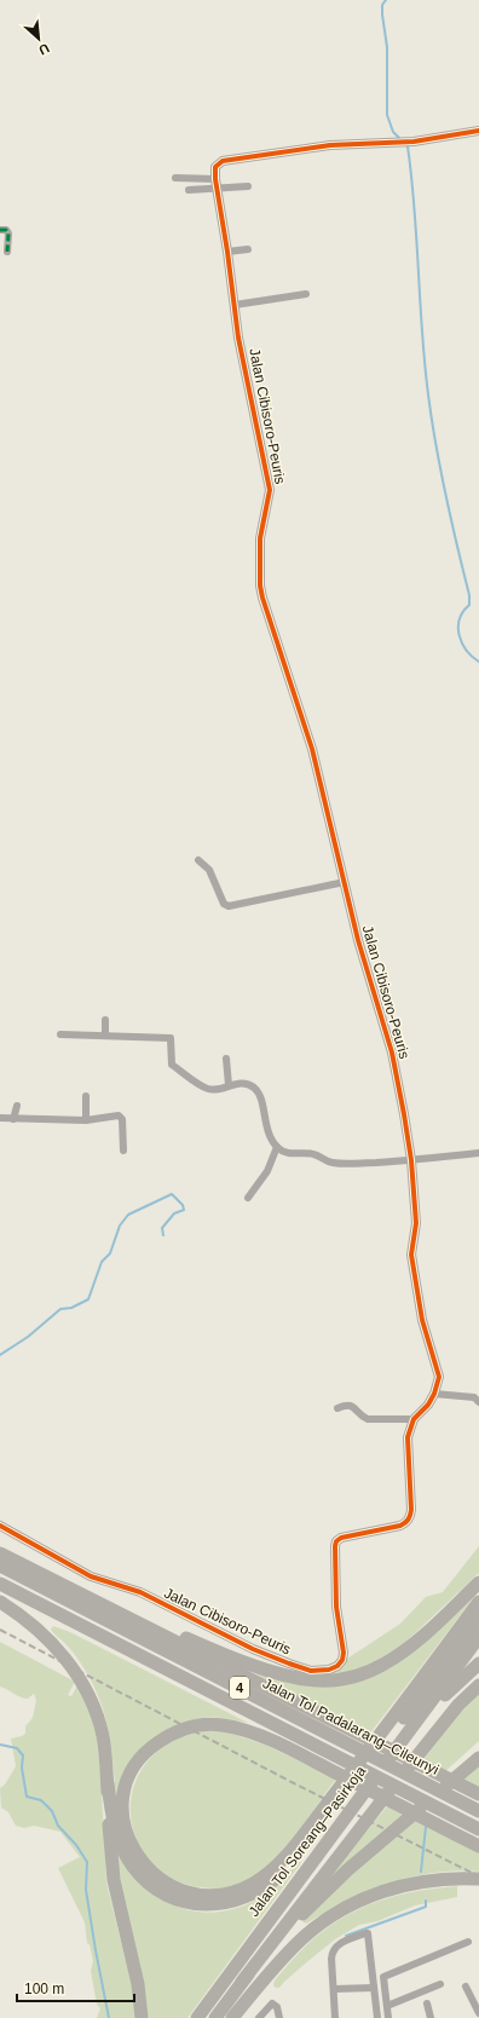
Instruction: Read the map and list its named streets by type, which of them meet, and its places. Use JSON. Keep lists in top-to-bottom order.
{
  "streets": {
    "highway": ["4", "Jalan Tol Padalarang–Cileunyi", "Jalan Tol Soreang–Pasirkoja"],
    "street": ["Jalan Cibisoro-Peuris"]
  },
  "scale_bar": "100 m",
  "north": "bottom right"
}
